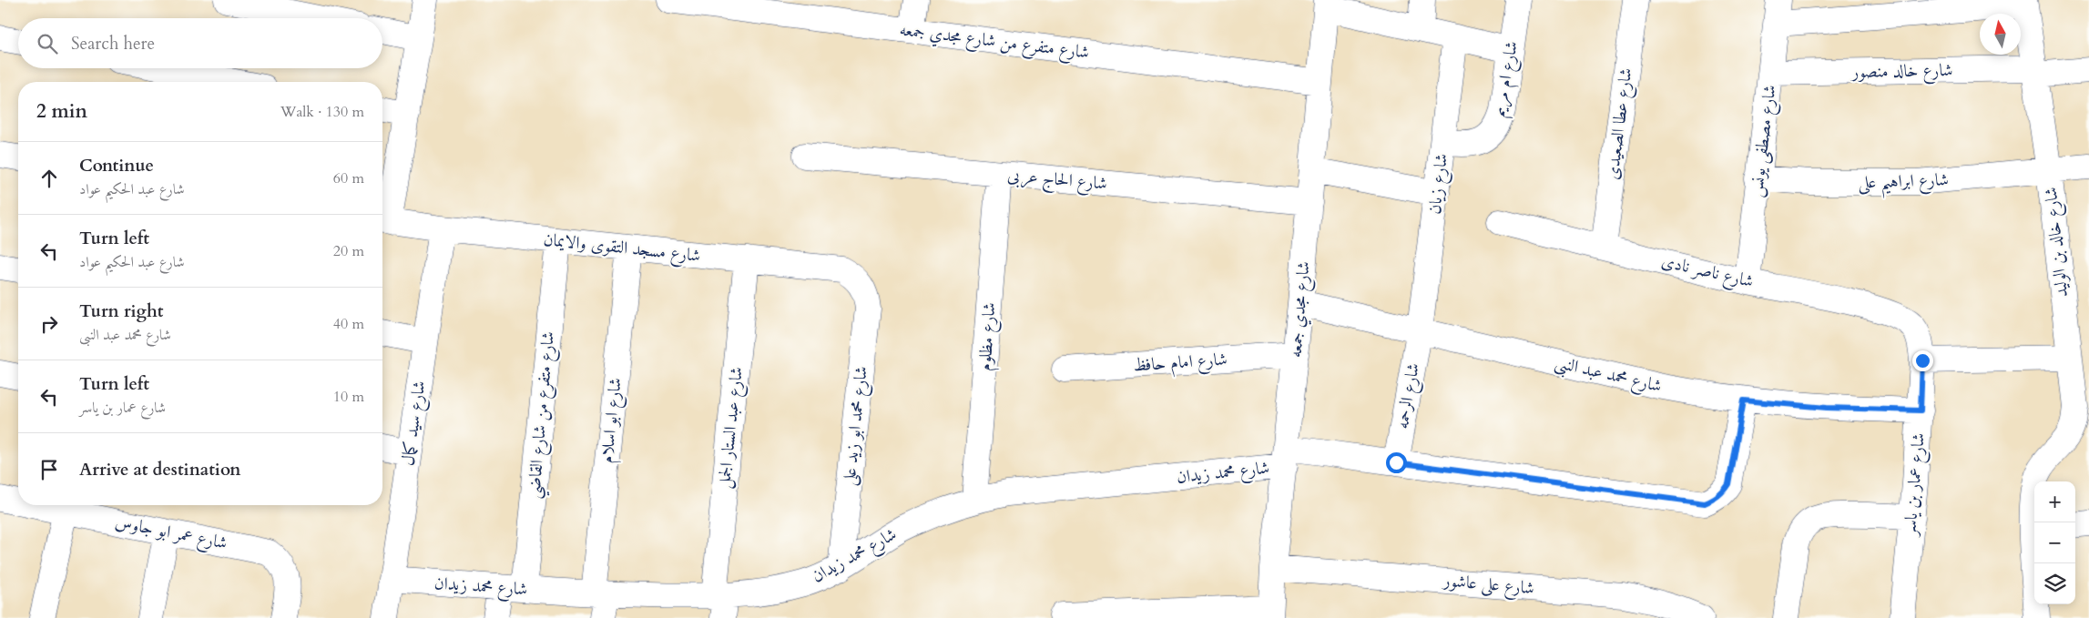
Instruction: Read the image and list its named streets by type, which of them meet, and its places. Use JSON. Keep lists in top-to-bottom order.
{
  "streets": {
    "street": [
      "شارع متفرع من شارع مجدي جمعه",
      "شارع خالد منصور",
      "شارع ام مريم",
      "شارع عطا الصعيدى",
      "شارع مصطفى يونس",
      "شارع الحاج عربى",
      "شارع ابراهيم على",
      "شارع زيان",
      "شارع خالد بن الوليد",
      "شارع مسجد التقوى والايمان",
      "شارع ناصر نادى",
      "شارع مجدي جمعه",
      "شارع مظلوم",
      "شارع امام حافظ",
      "شارع محمد عبد النبى",
      "شارع الرحمه",
      "شارع متفرع من شارع القاضي",
      "شارع ابو اسلام",
      "شارع سيد كمال",
      "شارع محمد ابو زيد على",
      "شارع عبد الستار الجمل",
      "شارع محمد زيدان",
      "شارع عمار بن ياسر",
      "شارع عمر ابو جاوس",
      "شارع على عاشور"
    ]
  },
  "crossings": [
    ["شارع متفرع من شارع مجدي جمعه", "شارع مجدي جمعه"],
    ["شارع خالد منصور", "شارع مصطفى يونس"],
    ["شارع خالد منصور", "شارع خالد بن الوليد"],
    ["شارع ام مريم", "شارع زيان"],
    ["شارع عطا الصعيدى", "شارع ناصر نادى"],
    ["شارع مصطفى يونس", "شارع ابراهيم على"],
    ["شارع مصطفى يونس", "شارع ناصر نادى"],
    ["شارع الحاج عربى", "شارع مجدي جمعه"],
    ["شارع الحاج عربى", "شارع مظلوم"],
    ["شارع ابراهيم على", "شارع خالد بن الوليد"],
    ["شارع زيان", "شارع محمد عبد النبى"],
    ["شارع زيان", "شارع الرحمه"],
    ["شارع مسجد التقوى والايمان", "شارع متفرع من شارع القاضي"],
    ["شارع مسجد التقوى والايمان", "شارع ابو اسلام"],
    ["شارع مسجد التقوى والايمان", "شارع سيد كمال"],
    ["شارع مسجد التقوى والايمان", "شارع محمد ابو زيد على"],
    ["شارع مسجد التقوى والايمان", "شارع عبد الستار الجمل"],
    ["شارع ناصر نادى", "شارع عمار بن ياسر"],
    ["شارع مجدي جمعه", "شارع امام حافظ"],
    ["شارع مجدي جمعه", "شارع محمد عبد النبى"],
    ["شارع مجدي جمعه", "شارع محمد زيدان"],
    ["شارع مجدي جمعه", "شارع على عاشور"],
    ["شارع مظلوم", "شارع محمد زيدان"],
    ["شارع محمد عبد النبى", "شارع الرحمه"],
    ["شارع محمد عبد النبى", "شارع محمد زيدان"],
    ["شارع محمد عبد النبى", "شارع عمار بن ياسر"],
    ["شارع الرحمه", "شارع محمد زيدان"],
    ["شارع متفرع من شارع القاضي", "شارع محمد زيدان"],
    ["شارع ابو اسلام", "شارع محمد زيدان"],
    ["شارع سيد كمال", "شارع محمد زيدان"],
    ["شارع محمد ابو زيد على", "شارع محمد زيدان"],
    ["شارع عبد الستار الجمل", "شارع محمد زيدان"]
  ],
  "north": "top",
  "page": {
    "search": "Search here",
    "heading": ["2 min", "Walk · 130 m"],
    "list": [
      ["Continue", "شارع عبد الحكيم عواد", "60 m"],
      ["Turn left", "شارع عبد الحكيم عواد", "20 m"],
      ["Turn right", "شارع محمد عبد النبى", "40 m"],
      ["Turn left", "شارع عمار بن ياسر", "10 m"],
      "Arrive at destination"
    ],
    "map_buttons": ["+", "−"]
  }
}
